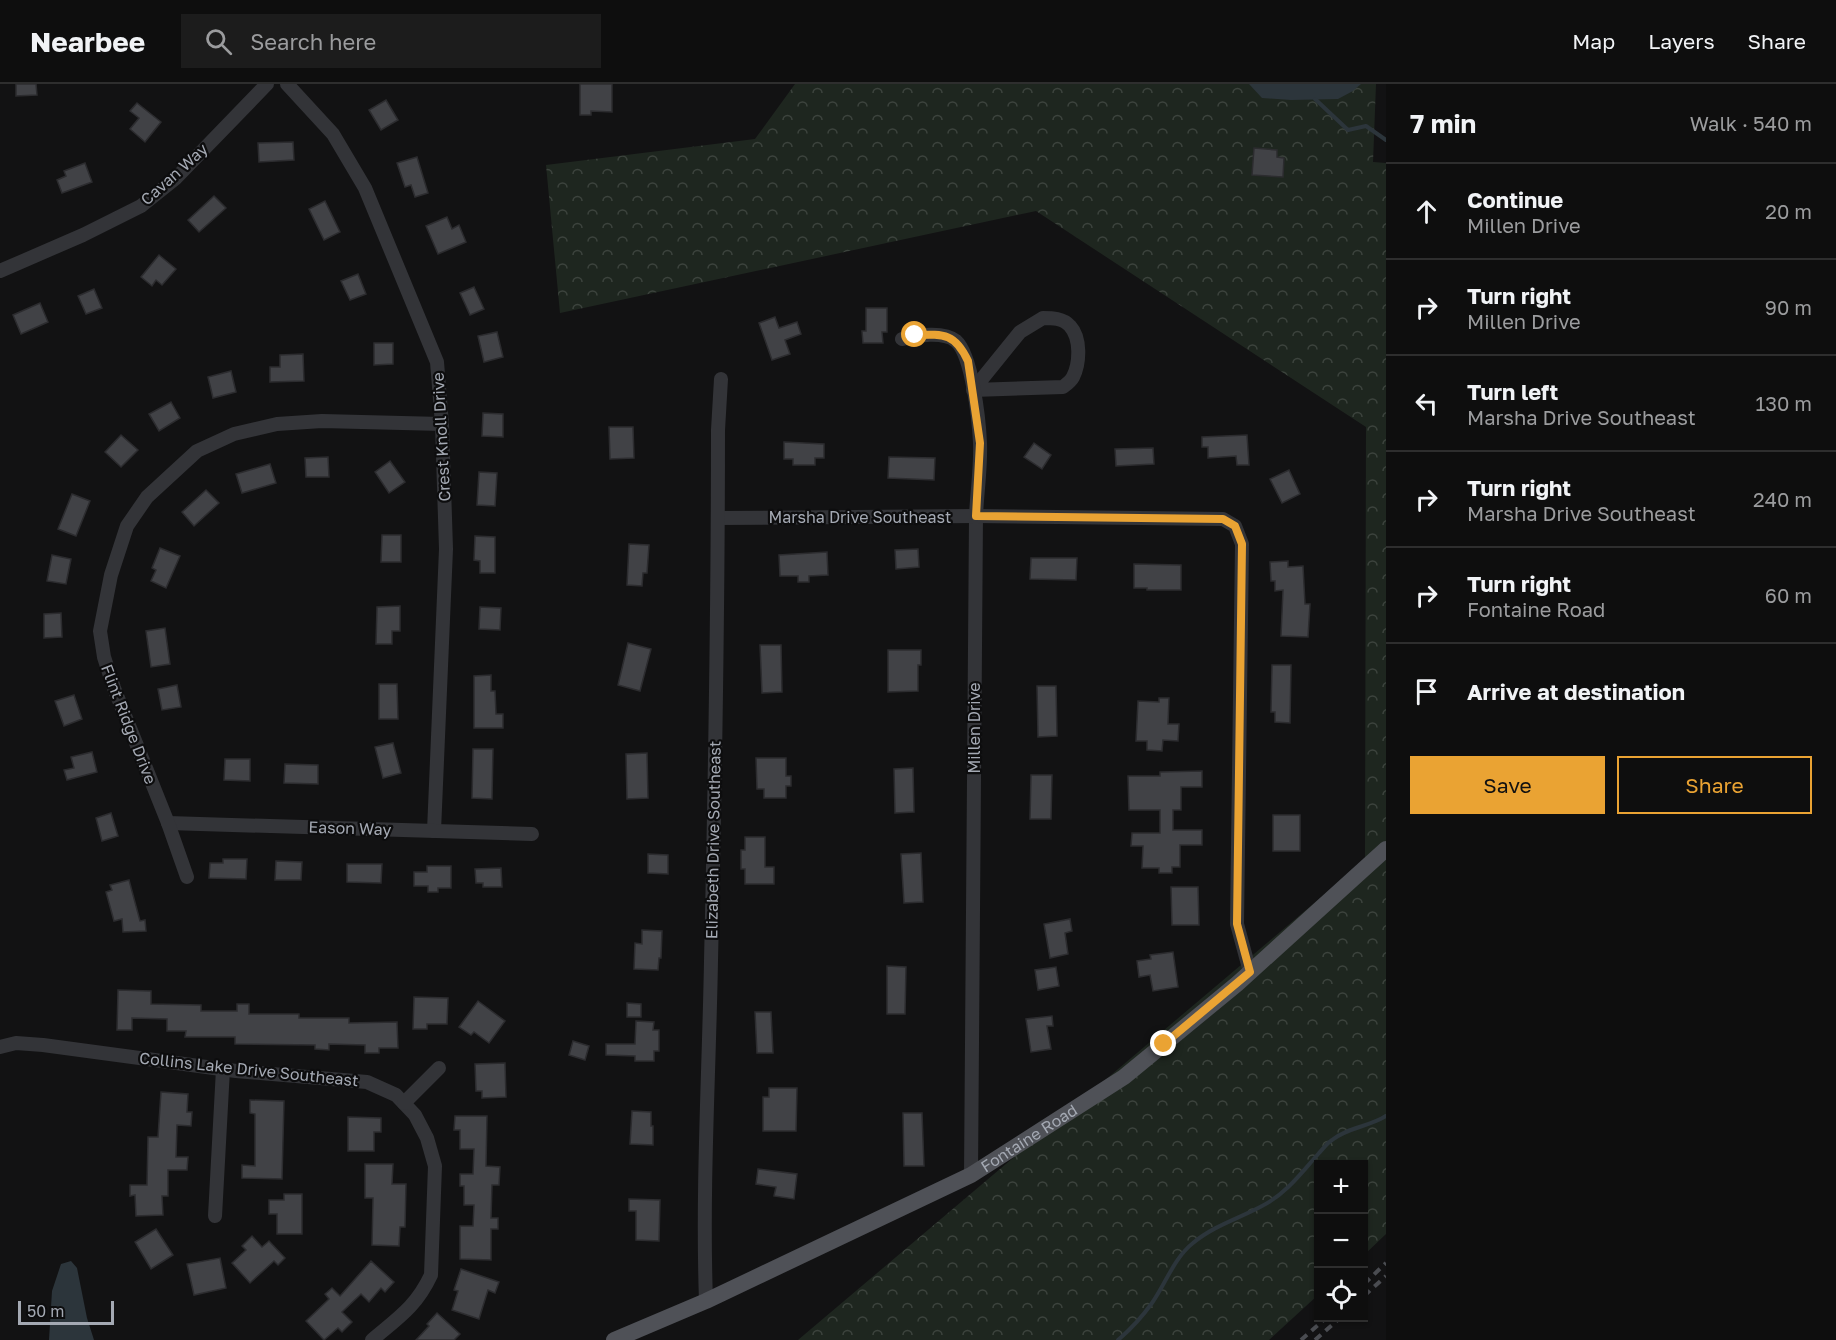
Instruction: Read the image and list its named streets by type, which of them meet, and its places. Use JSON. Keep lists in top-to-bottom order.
{
  "streets": {
    "main road": ["Fontaine Road"],
    "street": [
      "Cavan Way",
      "Crest Knoll Drive",
      "Marsha Drive Southeast",
      "Flint Ridge Drive",
      "Millen Drive",
      "Eason Way",
      "Elizabeth Drive Southeast",
      "Collins Lake Drive Southeast"
    ]
  },
  "crossings": [
    ["Crest Knoll Drive", "Flint Ridge Drive"],
    ["Crest Knoll Drive", "Eason Way"],
    ["Marsha Drive Southeast", "Millen Drive"],
    ["Marsha Drive Southeast", "Elizabeth Drive Southeast"],
    ["Marsha Drive Southeast", "Fontaine Road"],
    ["Flint Ridge Drive", "Eason Way"],
    ["Millen Drive", "Fontaine Road"],
    ["Elizabeth Drive Southeast", "Fontaine Road"]
  ],
  "scale_bar": "50 m",
  "page": {
    "header": "Nearbee",
    "search": "Search here",
    "nav": ["Map", "Layers", "Share"],
    "heading": ["7 min", "Walk · 540 m"],
    "list": [
      ["Continue", "Millen Drive", "20 m"],
      ["Turn right", "Millen Drive", "90 m"],
      ["Turn left", "Marsha Drive Southeast", "130 m"],
      ["Turn right", "Marsha Drive Southeast", "240 m"],
      ["Turn right", "Fontaine Road", "60 m"],
      "Arrive at destination"
    ],
    "buttons": ["Save", "Share"],
    "map_buttons": ["+", "−"],
    "scale": "50 m"
  }
}
